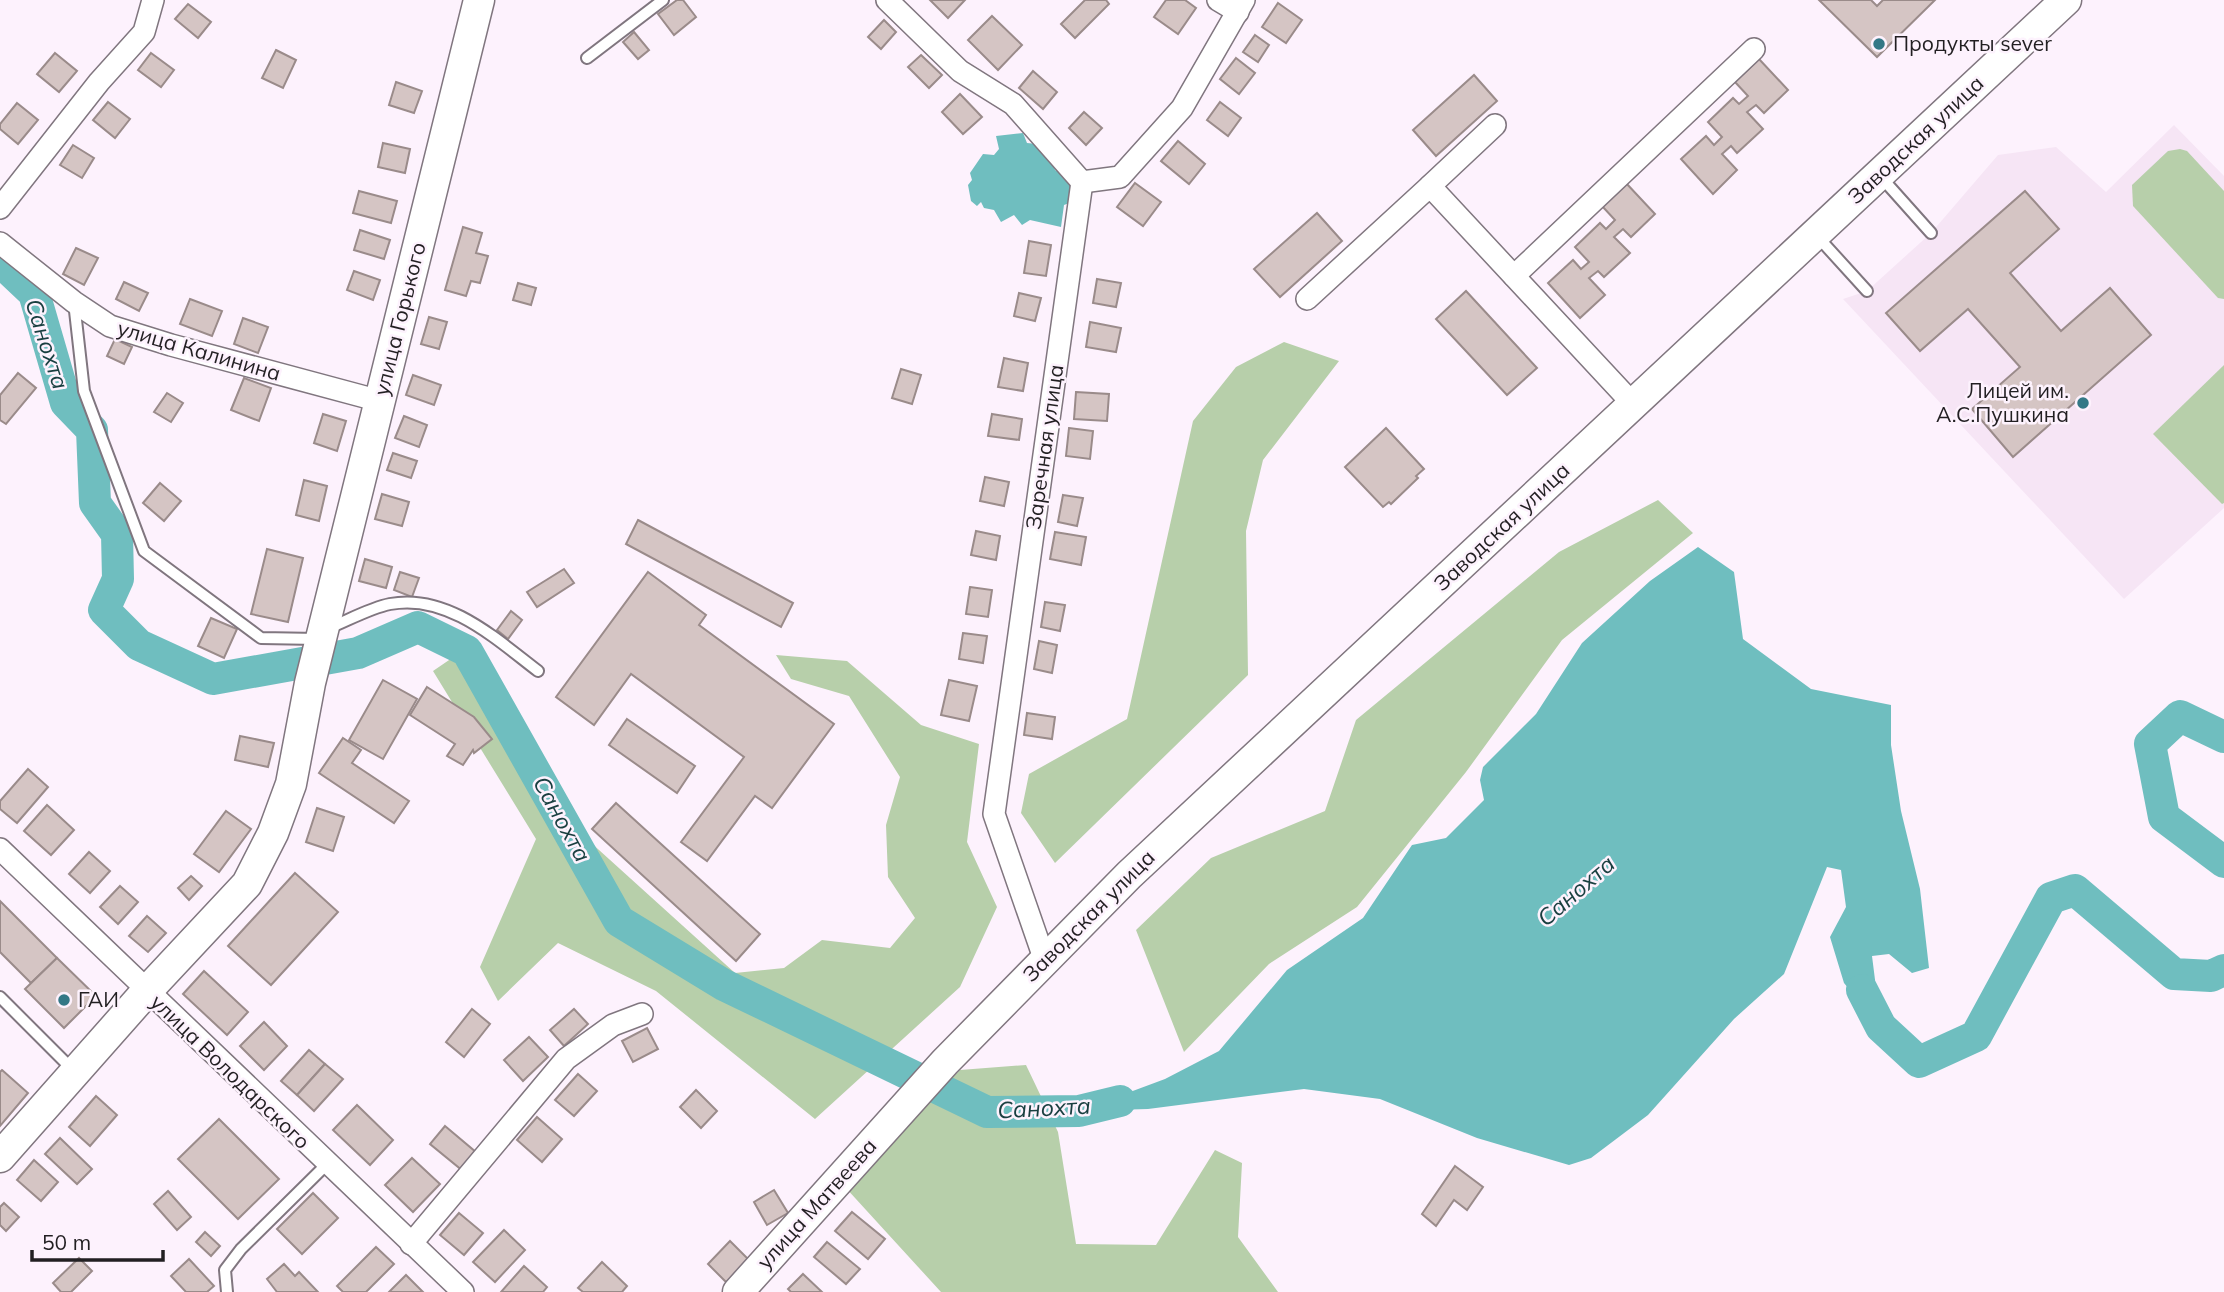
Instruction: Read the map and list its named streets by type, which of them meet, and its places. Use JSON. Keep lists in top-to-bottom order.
{
  "streets": {
    "main road": ["Заводская улица", "улица Горького", "улица Матвеева"],
    "street": ["улица Калинина", "Заречная улица", "улица Володарского"]
  },
  "crossings": [
    ["Заводская улица", "Заречная улица"],
    ["Заводская улица", "улица Матвеева"],
    ["улица Горького", "улица Калинина"],
    ["улица Горького", "улица Володарского"]
  ],
  "water": ["Санохта"],
  "places": ["Продукты sever", "Лицей им. А.С.Пушкина", "ГАИ"],
  "scale_bar": "50 m"
}
